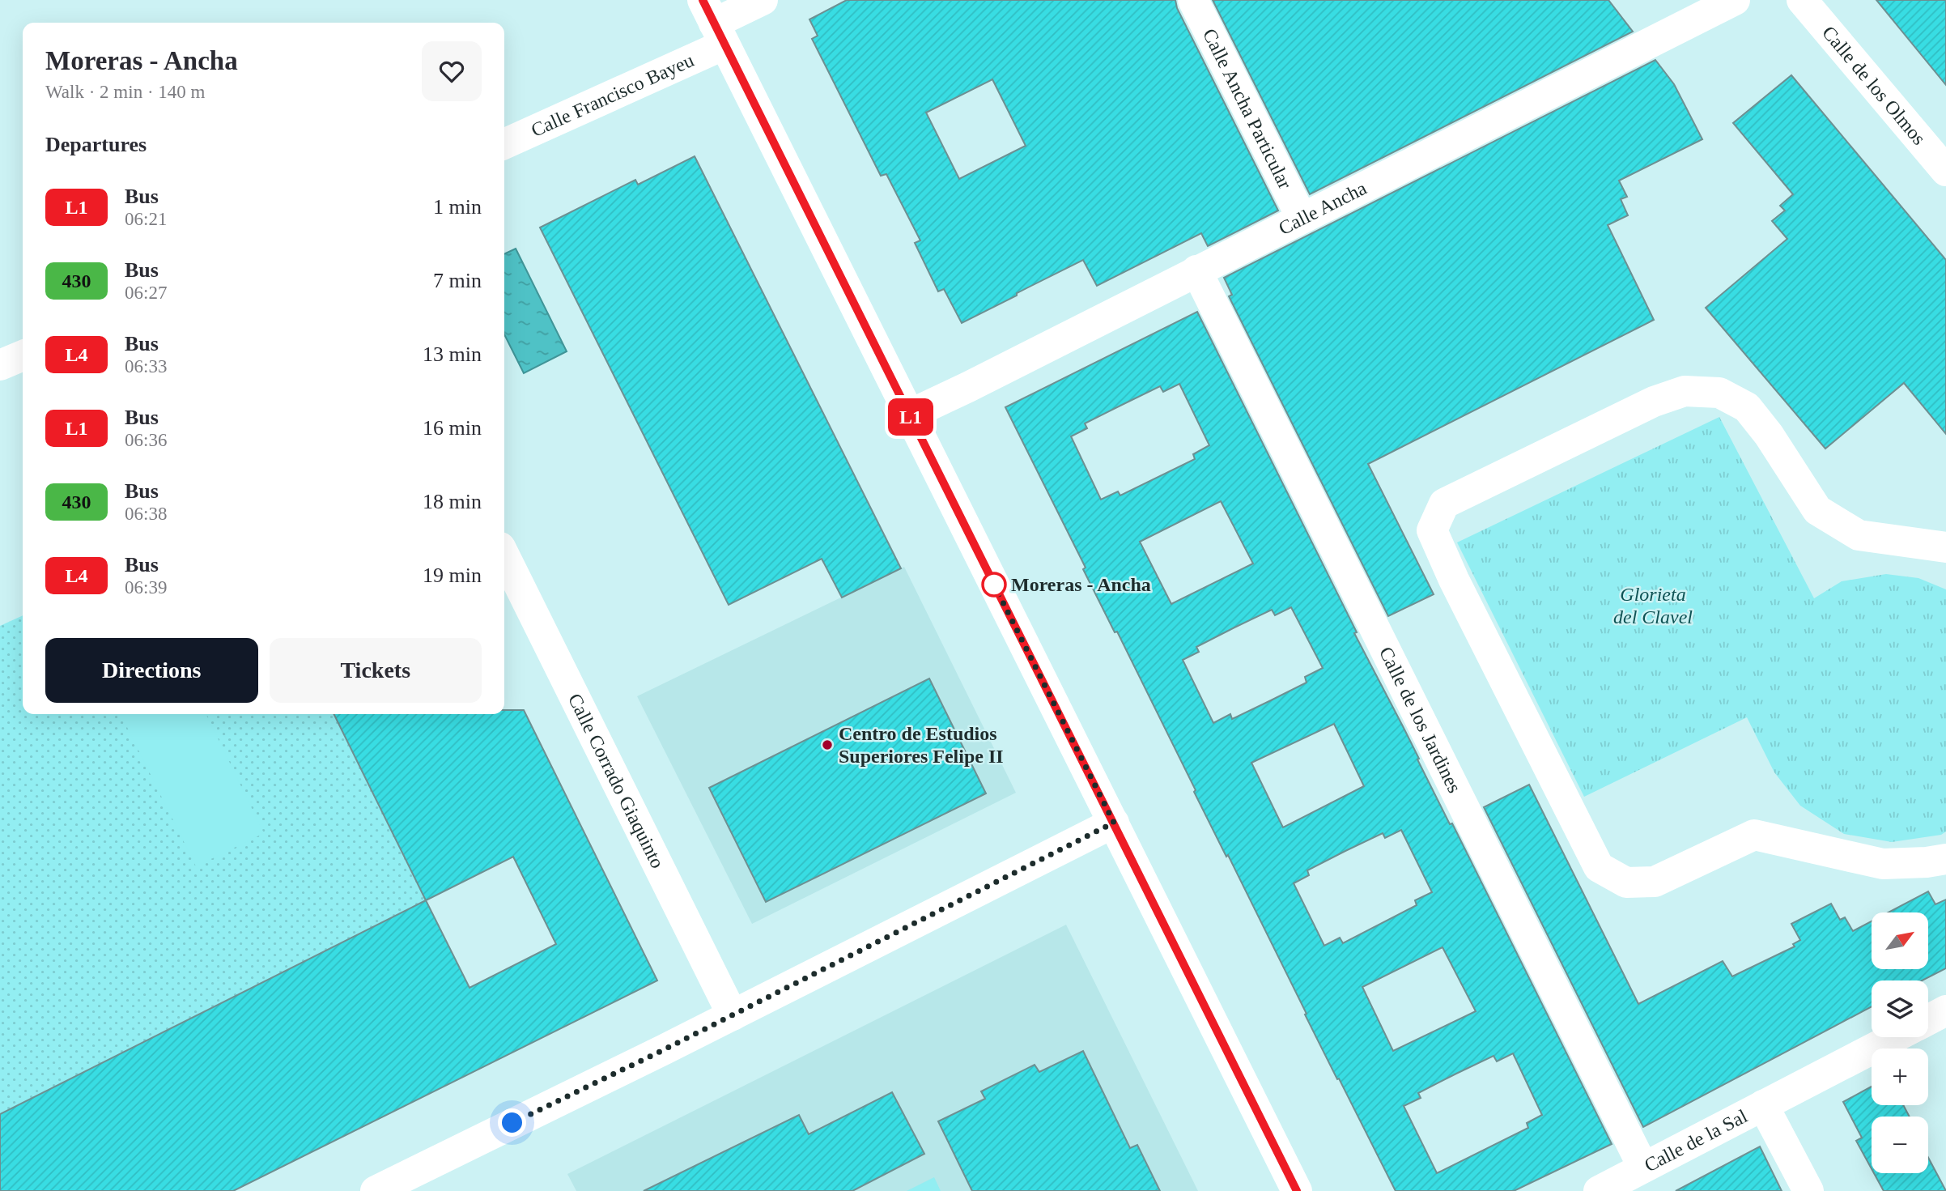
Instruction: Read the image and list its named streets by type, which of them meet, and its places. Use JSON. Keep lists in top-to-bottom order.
{
  "streets": {
    "street": [
      "Calle de los Olmos",
      "Calle Francisco Bayeu",
      "Calle Ancha Particular",
      "Calle Ancha",
      "Calle de los Jardines",
      "Calle Corrado Giaquinto",
      "Calle de la Sal"
    ]
  },
  "crossings": [
    ["Calle Ancha Particular", "Calle Ancha"],
    ["Calle Ancha", "Calle de los Jardines"],
    ["Calle de los Jardines", "Calle de la Sal"]
  ],
  "parks": ["Glorieta del Clavel"],
  "places": ["Moreras - Ancha", "Centro de Estudios Superiores Felipe II"],
  "lines": ["bus line L1"],
  "north": "top right",
  "page": {
    "on_map": "L1",
    "heading": [
      ["Moreras - Ancha", "Walk · 2 min · 140 m"],
      "Departures"
    ],
    "list": [
      {
        "mark": "L1",
        "name": "Bus",
        "note": "06:21",
        "value": "1 min"
      },
      {
        "mark": "430",
        "name": "Bus",
        "note": "06:27",
        "value": "7 min"
      },
      {
        "mark": "L4",
        "name": "Bus",
        "note": "06:33",
        "value": "13 min"
      },
      {
        "mark": "L1",
        "name": "Bus",
        "note": "06:36",
        "value": "16 min"
      },
      {
        "mark": "430",
        "name": "Bus",
        "note": "06:38",
        "value": "18 min"
      },
      {
        "mark": "L4",
        "name": "Bus",
        "note": "06:39",
        "value": "19 min"
      }
    ],
    "buttons": ["Directions", "Tickets"],
    "map_buttons": ["+", "−"]
  }
}
